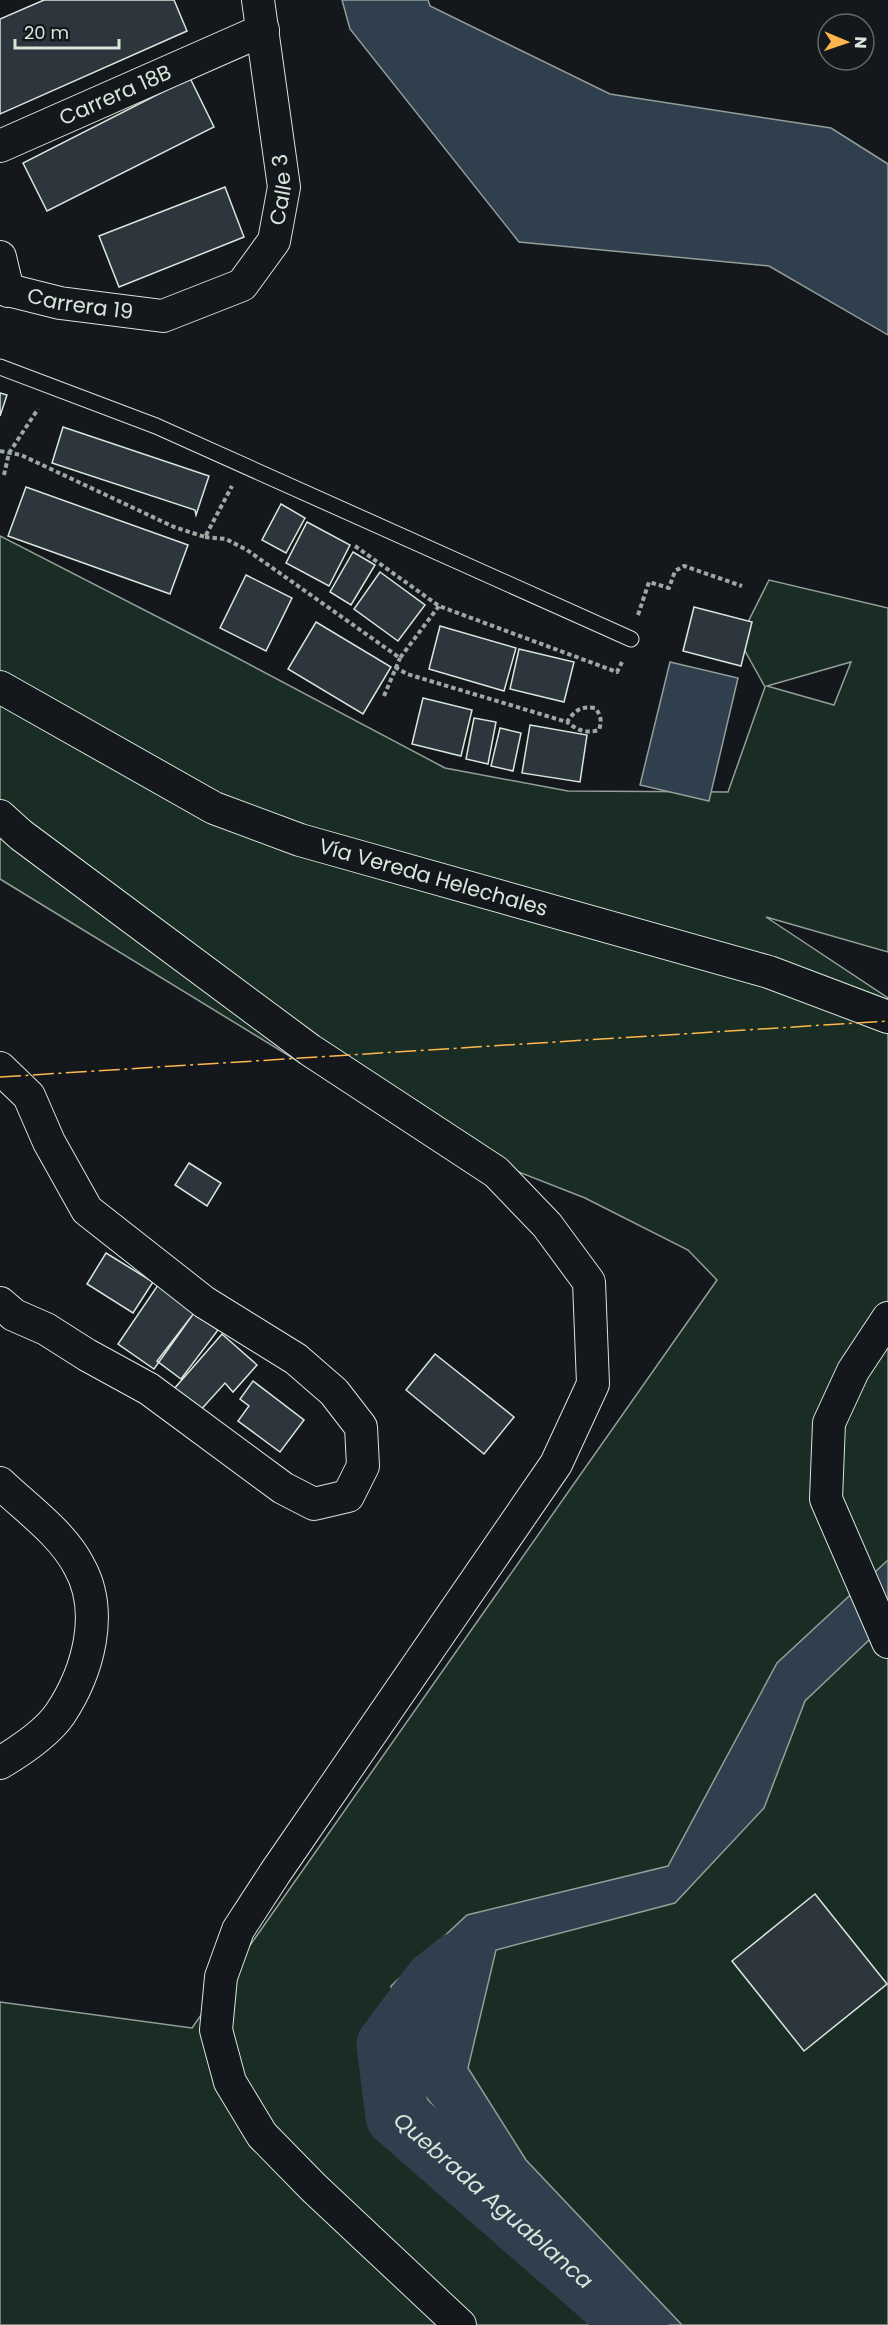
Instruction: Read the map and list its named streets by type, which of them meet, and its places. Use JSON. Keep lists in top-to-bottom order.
{
  "streets": {
    "street": [
      "Carrera 18B",
      "Calle 3",
      "Carrera 19",
      "Vía Vereda Helechales"
    ]
  },
  "crossings": [
    ["Carrera 18B", "Calle 3"],
    ["Calle 3", "Carrera 19"]
  ],
  "water": ["Quebrada Aguablanca"],
  "scale_bar": "20 m",
  "north": "right"
}
